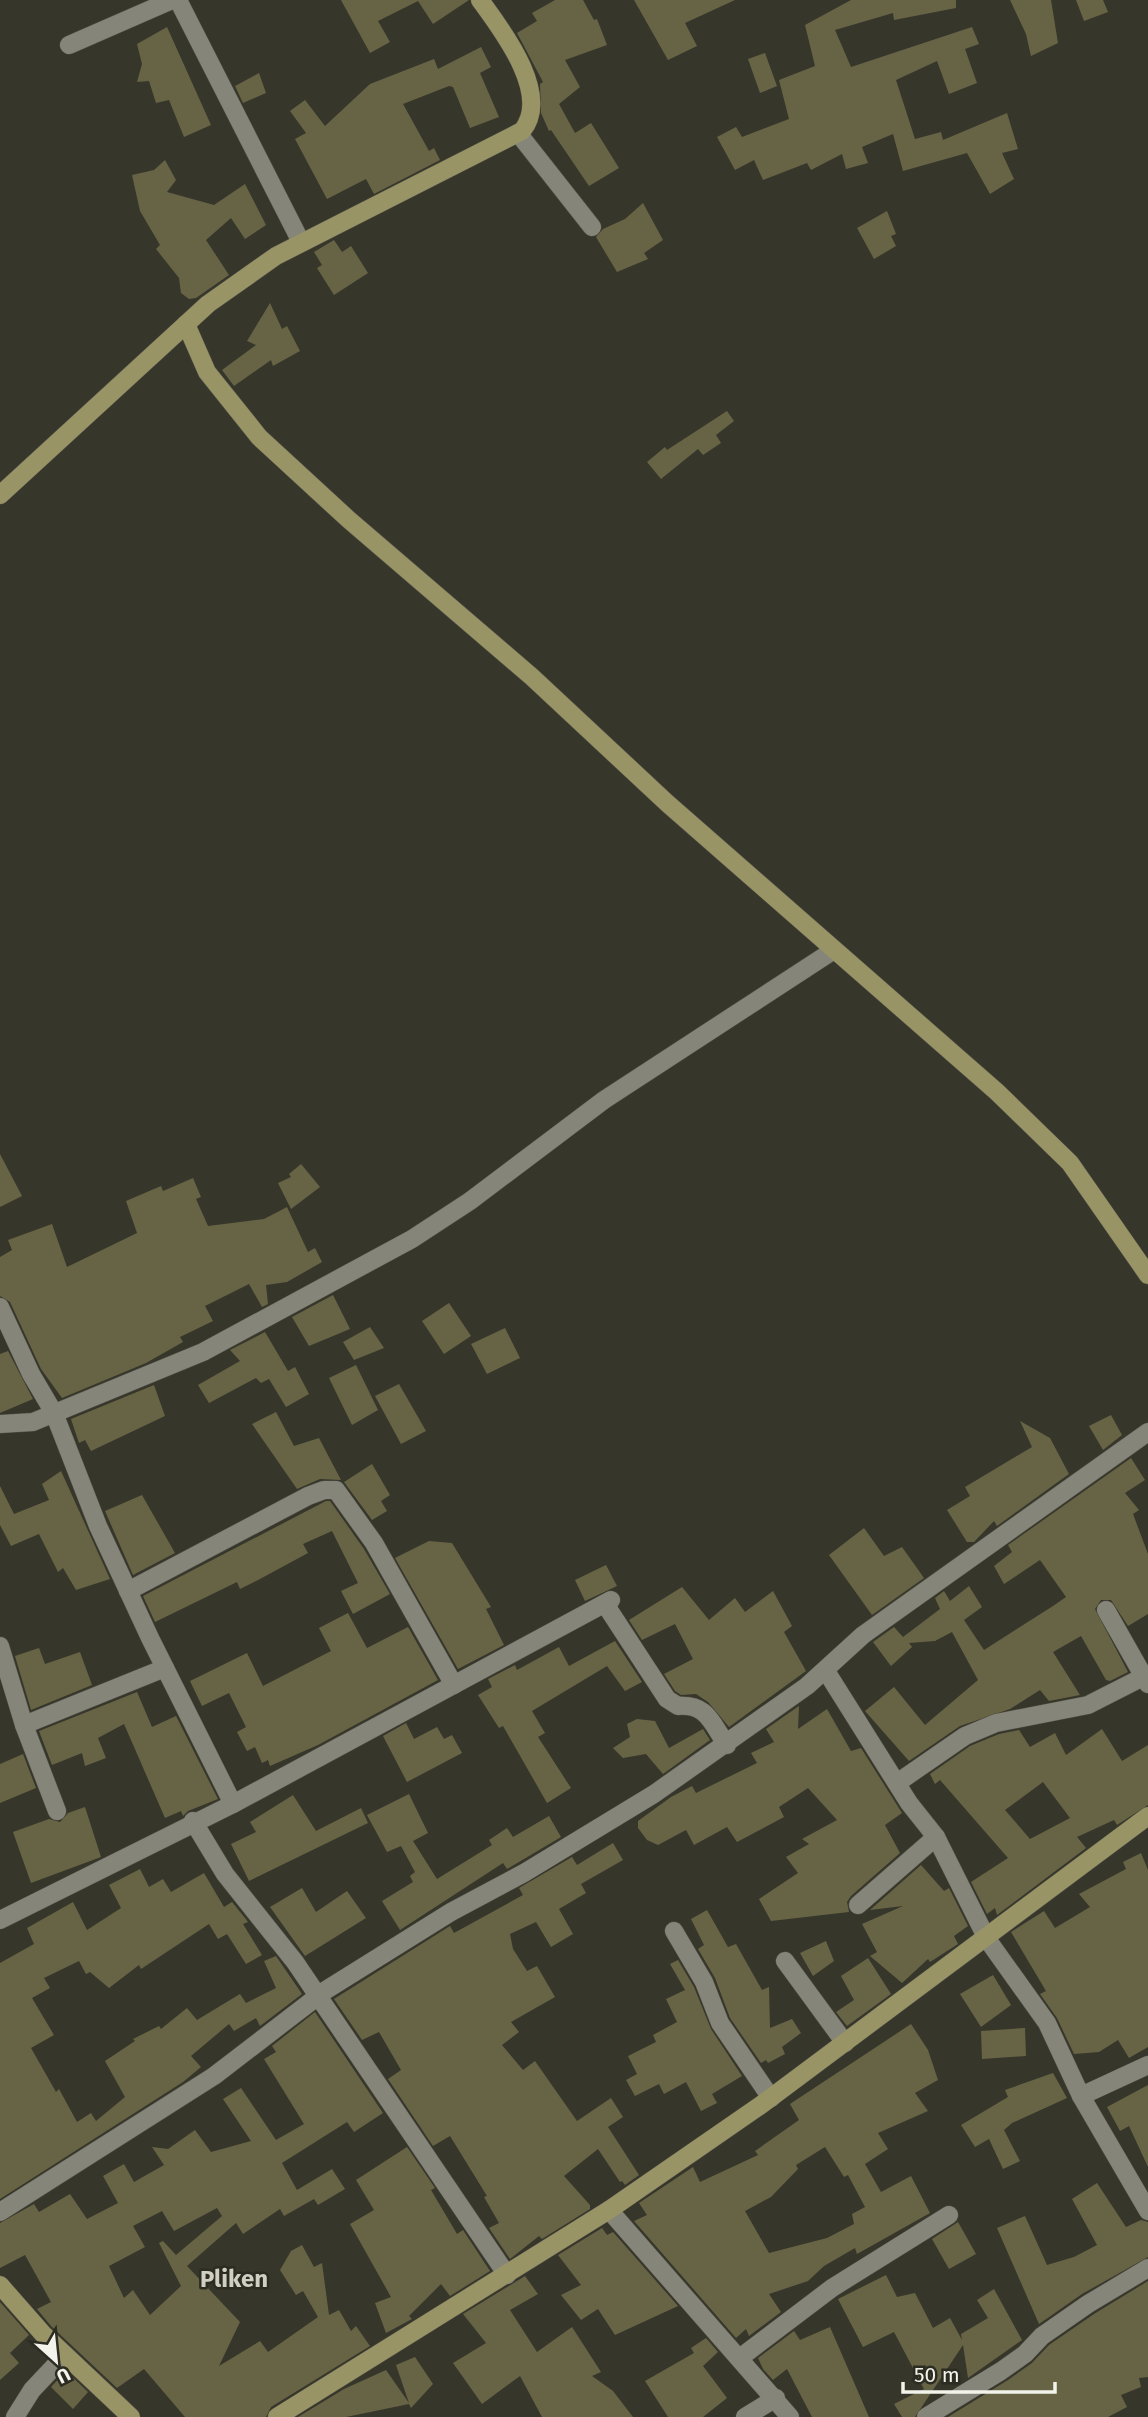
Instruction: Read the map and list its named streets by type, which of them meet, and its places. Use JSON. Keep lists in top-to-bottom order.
{
  "districts": ["Pliken"],
  "scale_bar": "50 m",
  "north": "bottom right"
}
